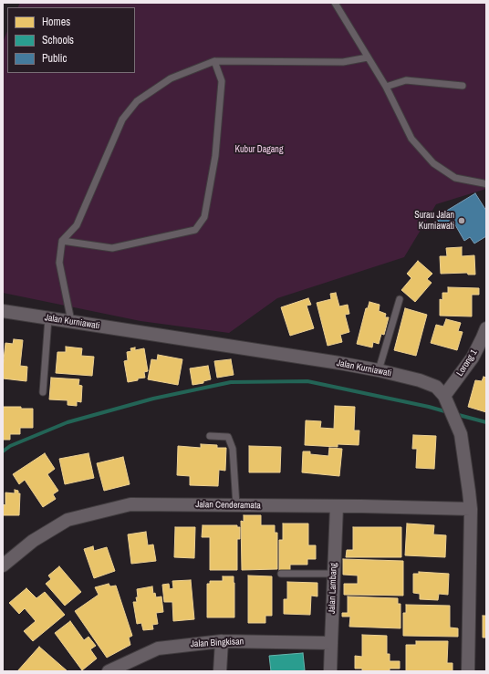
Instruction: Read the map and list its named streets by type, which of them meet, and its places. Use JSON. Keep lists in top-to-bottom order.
{
  "streets": {
    "street": [
      "Jalan Kurniawati",
      "Lorong 1",
      "Jalan Cenderamata",
      "Jalan Lambang",
      "Jalan Bingkisan"
    ]
  },
  "crossings": [
    ["Jalan Kurniawati", "Lorong 1"],
    ["Jalan Kurniawati", "Jalan Cenderamata"],
    ["Jalan Cenderamata", "Jalan Lambang"],
    ["Jalan Lambang", "Jalan Bingkisan"]
  ],
  "parks": ["Kubur Dagang"],
  "places": ["Surau Jalan Kurniawati"],
  "legend": ["Homes", "Schools", "Public"]
}
